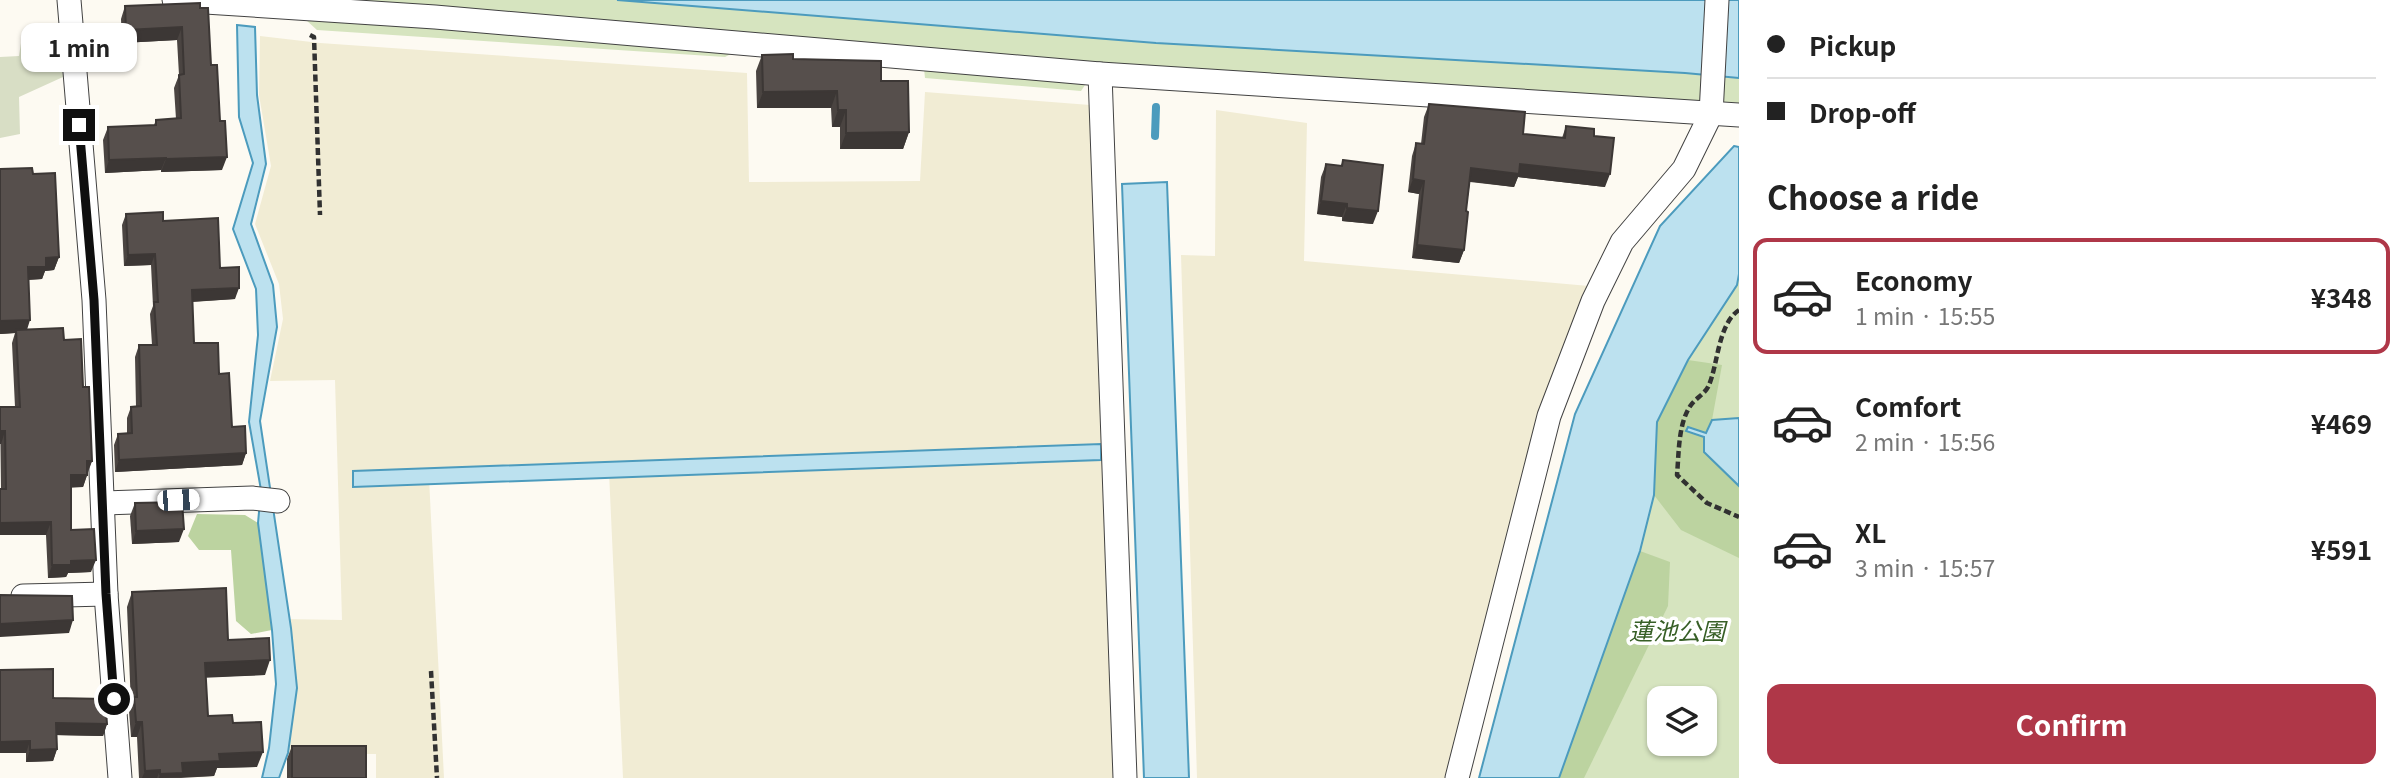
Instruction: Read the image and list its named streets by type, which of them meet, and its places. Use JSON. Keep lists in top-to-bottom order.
{
  "parks": ["蓮池公園"],
  "page": {
    "banner": ["Pickup", "Drop-off"],
    "bubble": "1 min",
    "heading": "Choose a ride",
    "list": [
      {
        "name": "Economy",
        "note": "1 min · 15:55",
        "value": "¥348"
      },
      {
        "name": "Comfort",
        "note": "2 min · 15:56",
        "value": "¥469"
      },
      {
        "name": "XL",
        "note": "3 min · 15:57",
        "value": "¥591"
      }
    ],
    "buttons": "Confirm"
  }
}
